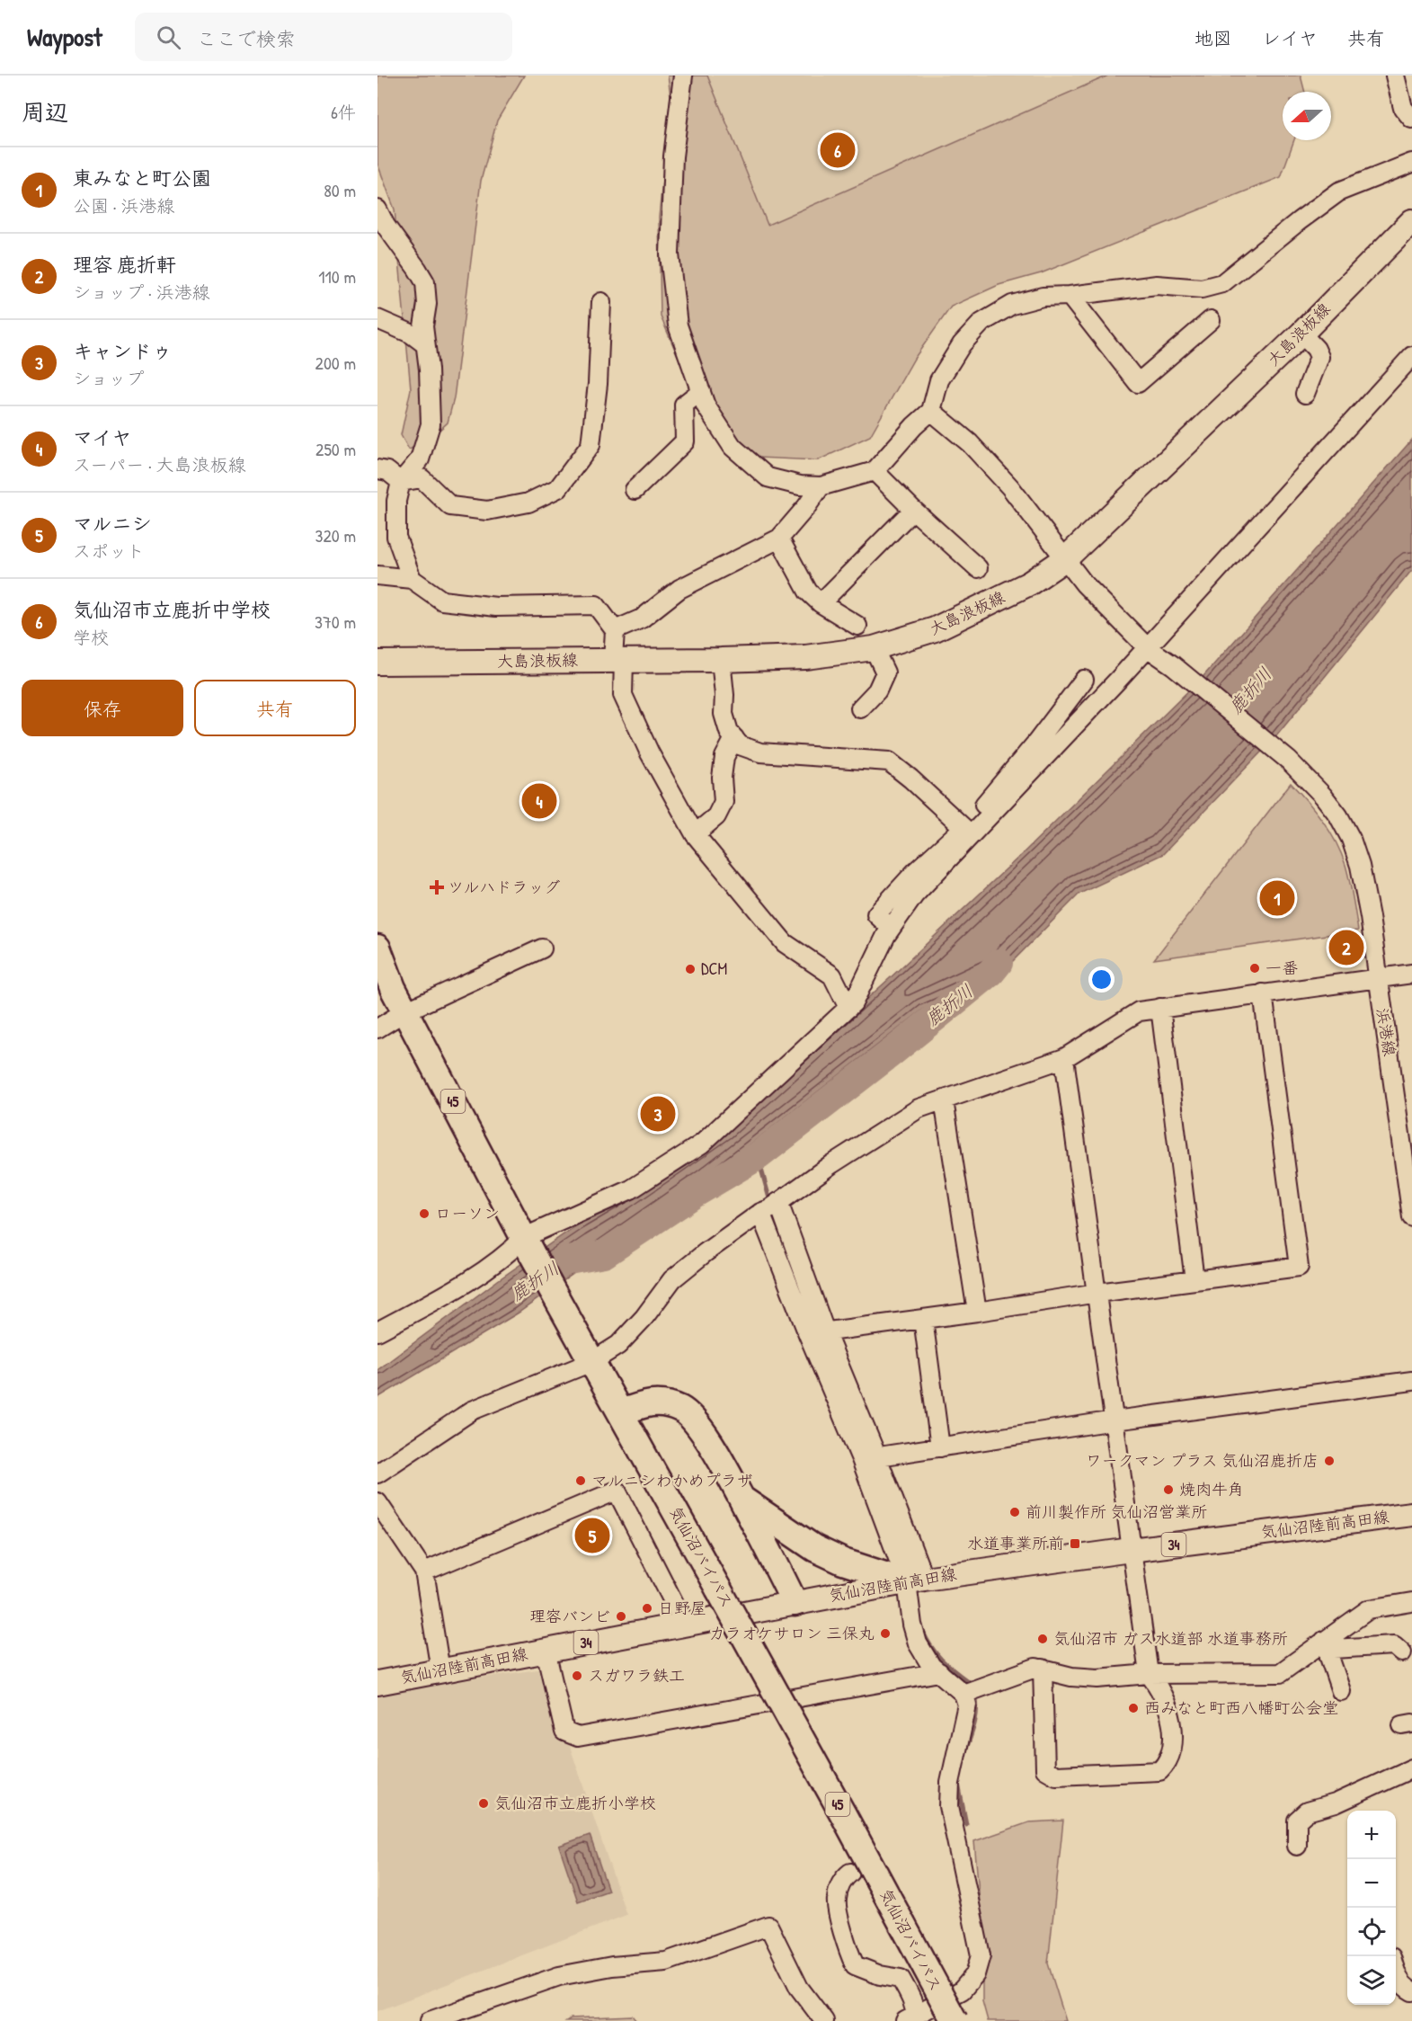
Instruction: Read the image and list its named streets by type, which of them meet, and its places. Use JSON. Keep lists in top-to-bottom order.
{
  "streets": {
    "highway": ["45", "気仙沼バイパス"],
    "main road": ["大島浪板線", "気仙沼陸前高田線", "34"],
    "street": ["浜港線"]
  },
  "crossings": [
    ["大島浪板線", "浜港線"]
  ],
  "water": ["鹿折川"],
  "places": {
    "health": ["ツルハドラッグ"],
    "other": [
      "一番",
      "DCM",
      "ローソン",
      "ワークマン プラス 気仙沼鹿折店",
      "マルニシわかめプラザ",
      "焼肉牛角",
      "前川製作所 気仙沼営業所",
      "日野屋",
      "理容バンビ",
      "カラオケサロン 三保丸",
      "気仙沼市 ガス水道部 水道事務所",
      "スガワラ鉄工",
      "西みなと町西八幡町公会堂",
      "気仙沼市立鹿折小学校"
    ],
    "transit": ["水道事業所前"]
  },
  "north": "left",
  "page": {
    "header": "Waypost",
    "search": "ここで検索",
    "nav": ["地図", "レイヤ", "共有"],
    "heading": ["周辺", "6件"],
    "pins": [
      "6",
      "4",
      "1",
      "2",
      "3",
      "5"
    ],
    "list": [
      {
        "mark": "1",
        "name": "東みなと町公園",
        "note": "公園 · 浜港線",
        "value": "80 m"
      },
      {
        "mark": "2",
        "name": "理容 鹿折軒",
        "note": "ショップ · 浜港線",
        "value": "110 m"
      },
      {
        "mark": "3",
        "name": "キャンドゥ",
        "note": "ショップ",
        "value": "200 m"
      },
      {
        "mark": "4",
        "name": "マイヤ",
        "note": "スーパー · 大島浪板線",
        "value": "250 m"
      },
      {
        "mark": "5",
        "name": "マルニシ",
        "note": "スポット",
        "value": "320 m"
      },
      {
        "mark": "6",
        "name": "気仙沼市立鹿折中学校",
        "note": "学校",
        "value": "370 m"
      }
    ],
    "buttons": ["保存", "共有"],
    "map_buttons": ["+", "−"]
  }
}
